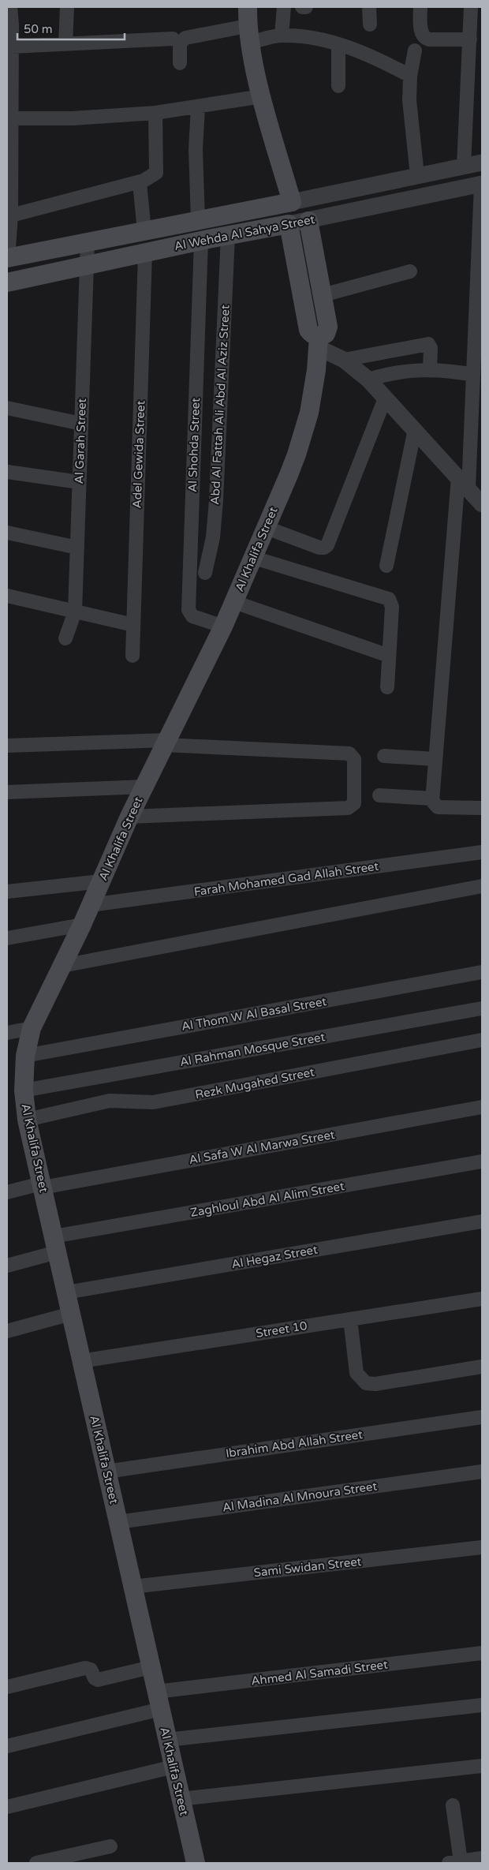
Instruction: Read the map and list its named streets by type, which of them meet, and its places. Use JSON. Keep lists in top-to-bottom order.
{
  "streets": {
    "main road": ["Al Wehda Al Sahya Street", "Al Khalifa Street"],
    "street": [
      "Abd Al Fattah Ali Abd Al Aziz Street",
      "Al Garah Street",
      "Al Shohda Street",
      "Adel Gewida Street",
      "Farah Mohamed Gad Allah Street",
      "Al Thom W Al Basal Street",
      "Al Rahman Mosque Street",
      "Rezk Mugahed Street",
      "Al Safa W Al Marwa Street",
      "Zaghloul Abd Al Alim Street",
      "Al Hegaz Street",
      "Street 10",
      "Ibrahim Abd Allah Street",
      "Al Madina Al Mnoura Street",
      "Sami Swidan Street",
      "Ahmed Al Samadi Street"
    ]
  },
  "crossings": [
    ["Al Wehda Al Sahya Street", "Abd Al Fattah Ali Abd Al Aziz Street"],
    ["Al Wehda Al Sahya Street", "Al Garah Street"],
    ["Al Wehda Al Sahya Street", "Al Shohda Street"],
    ["Al Wehda Al Sahya Street", "Adel Gewida Street"],
    ["Al Wehda Al Sahya Street", "Al Khalifa Street"],
    ["Al Shohda Street", "Al Khalifa Street"],
    ["Al Khalifa Street", "Farah Mohamed Gad Allah Street"],
    ["Al Khalifa Street", "Al Thom W Al Basal Street"],
    ["Al Khalifa Street", "Al Rahman Mosque Street"],
    ["Al Khalifa Street", "Rezk Mugahed Street"],
    ["Al Khalifa Street", "Al Safa W Al Marwa Street"],
    ["Al Khalifa Street", "Zaghloul Abd Al Alim Street"],
    ["Al Khalifa Street", "Al Hegaz Street"],
    ["Al Khalifa Street", "Street 10"],
    ["Al Khalifa Street", "Ibrahim Abd Allah Street"],
    ["Al Khalifa Street", "Al Madina Al Mnoura Street"],
    ["Al Khalifa Street", "Sami Swidan Street"],
    ["Al Khalifa Street", "Ahmed Al Samadi Street"]
  ],
  "scale_bar": "50 m"
}
